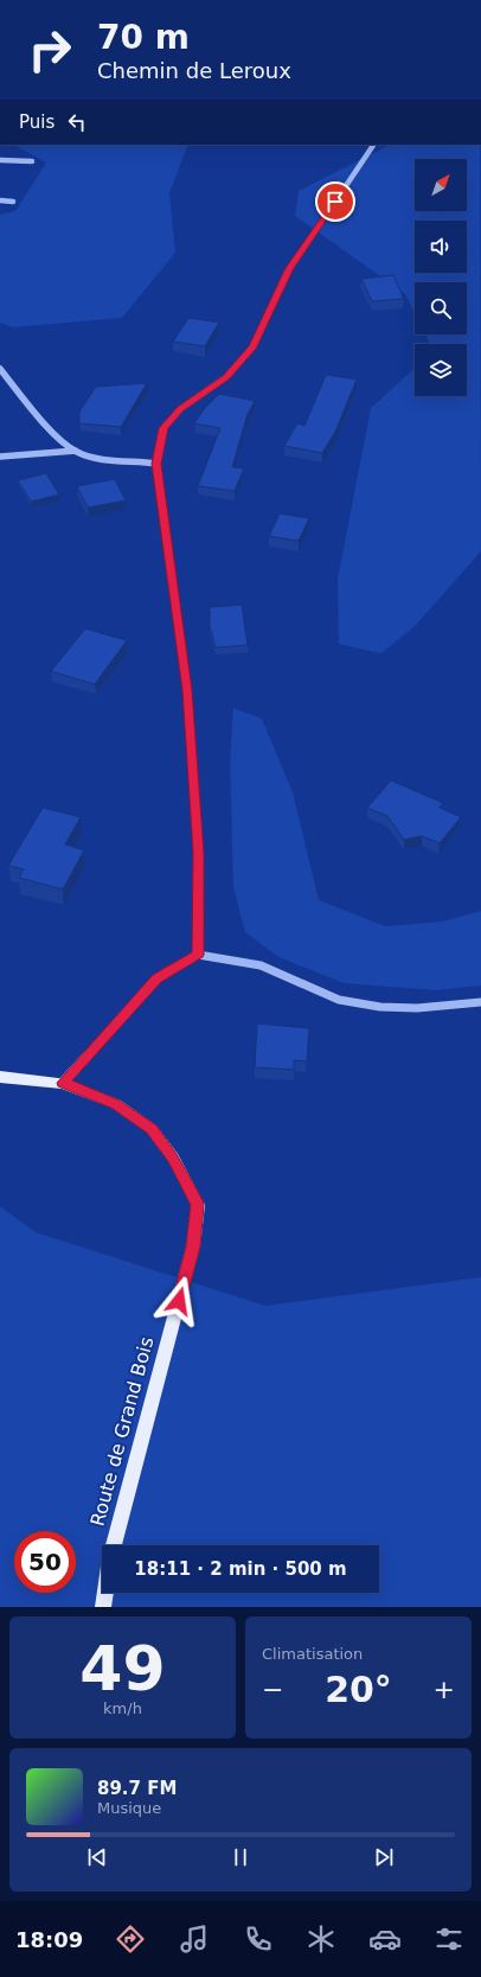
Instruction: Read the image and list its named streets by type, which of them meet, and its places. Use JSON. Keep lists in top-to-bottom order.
{
  "streets": {
    "main road": ["Route de Grand Bois"]
  },
  "north": "top right",
  "page": {
    "turn": ["70 m", "Chemin de Leroux"],
    "then": "Puis",
    "limit": "50",
    "trip": "18:11 · 2 min · 500 m",
    "tile": [
      ["49", "km/h"],
      "Climatisation"
    ],
    "heat": ["−", "20°", "+"],
    "song": ["89.7 FM", "Musique"],
    "tabs": "18:09"
  }
}
